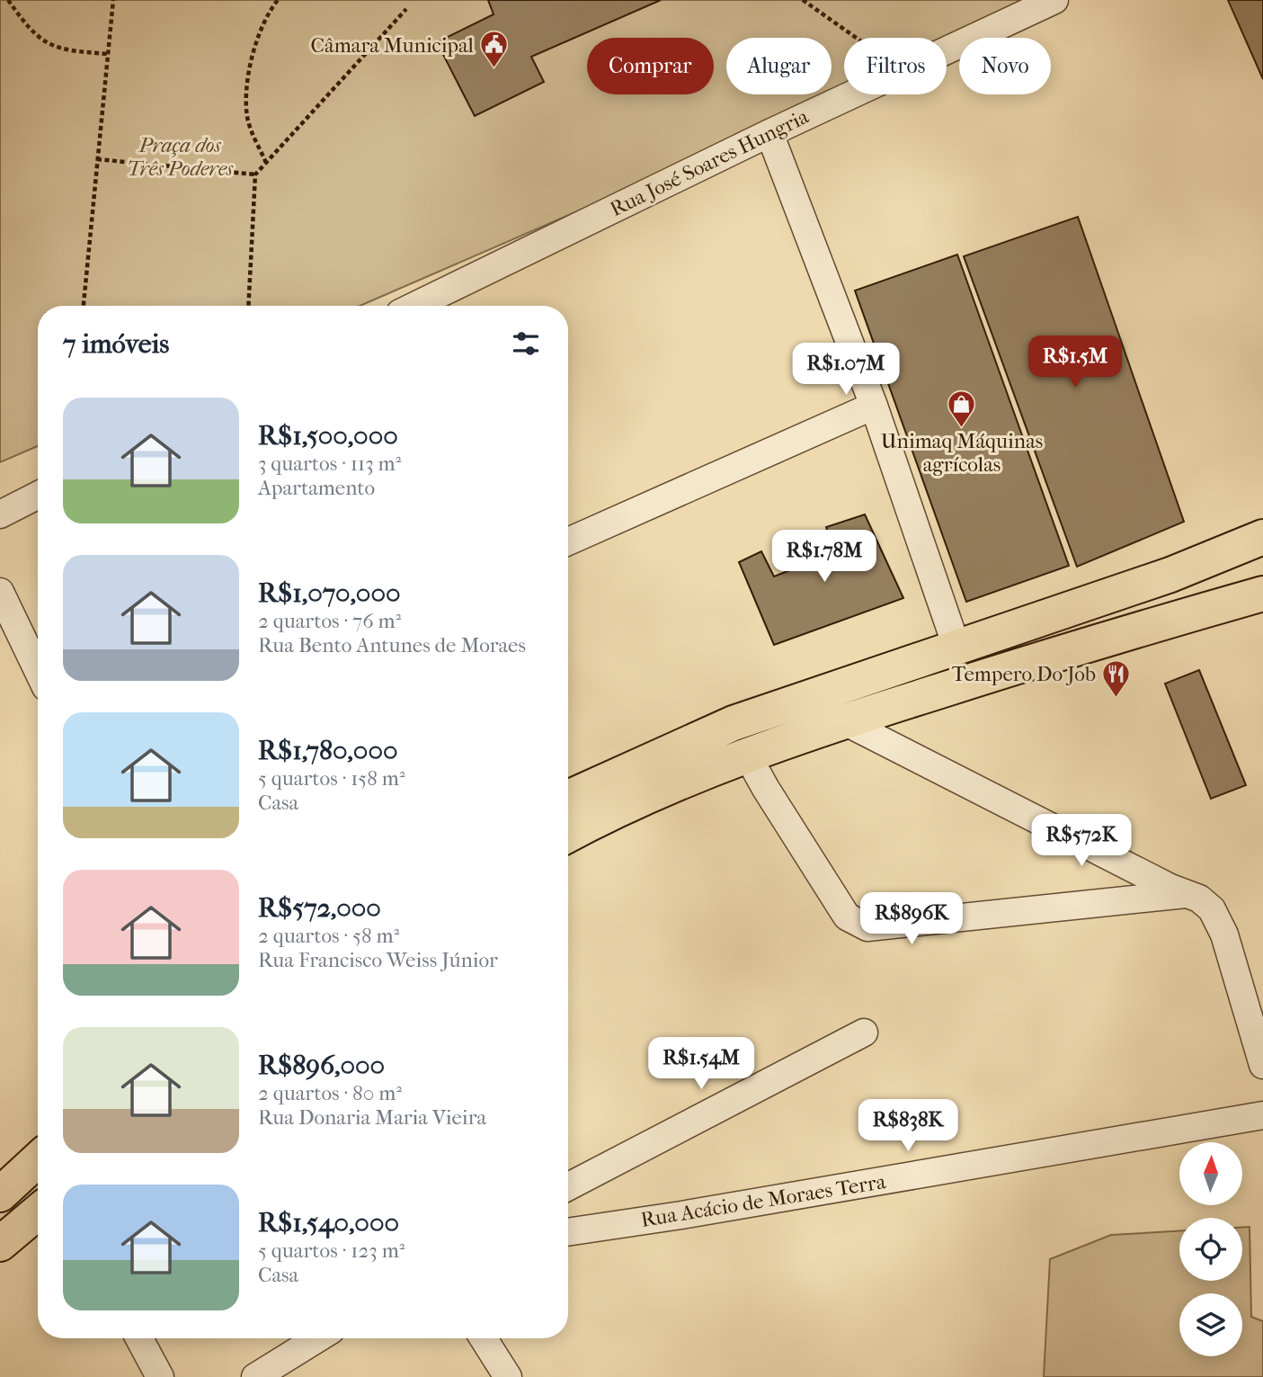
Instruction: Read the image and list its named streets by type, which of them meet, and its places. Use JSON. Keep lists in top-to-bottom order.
{
  "streets": {
    "street": ["Rua José Soares Hungria", "Rua Acácio de Moraes Terra"]
  },
  "parks": ["Praça dos Três Poderes"],
  "places": {
    "public building": ["Câmara Municipal"],
    "shop": ["Unimaq Máquinas agrícolas"],
    "restaurant": ["Tempero Do Job"]
  },
  "north": "top",
  "page": {
    "chip": [
      "Comprar",
      "Alugar",
      "Filtros",
      "Novo"
    ],
    "heading": "7 imóveis",
    "price": [
      "R$1.5M",
      "R$1.07M",
      "R$1.78M",
      "R$572K",
      "R$896K",
      "R$1.54M",
      "R$838K"
    ],
    "list": [
      {
        "name": "R$1,500,000",
        "note": "3 quartos · 113 m² · Apartamento"
      },
      {
        "name": "R$1,070,000",
        "note": "2 quartos · 76 m² · Rua Bento Antunes de Moraes"
      },
      {
        "name": "R$1,780,000",
        "note": "5 quartos · 158 m² · Casa"
      },
      {
        "name": "R$572,000",
        "note": "2 quartos · 58 m² · Rua Francisco Weiss Júnior"
      },
      {
        "name": "R$896,000",
        "note": "2 quartos · 80 m² · Rua Donaria Maria Vieira"
      },
      {
        "name": "R$1,540,000",
        "note": "5 quartos · 123 m² · Casa"
      }
    ]
  }
}
